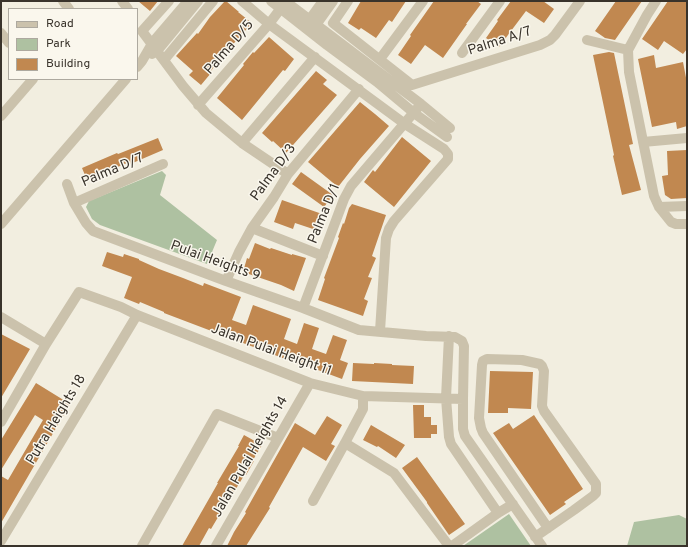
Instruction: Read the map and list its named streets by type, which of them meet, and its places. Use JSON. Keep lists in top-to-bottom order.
{
  "streets": {
    "street": [
      "Palma A/7",
      "Palma D/5",
      "Palma D/7",
      "Palma D/3",
      "Palma D/1",
      "Pulai Heights 9",
      "Jalan Pulai Height 11",
      "Putra Heights 18",
      "Jalan Pulai Heights 14"
    ]
  },
  "crossings": [
    ["Palma D/7", "Pulai Heights 9"],
    ["Palma D/3", "Pulai Heights 9"],
    ["Palma D/1", "Pulai Heights 9"],
    ["Jalan Pulai Height 11", "Putra Heights 18"],
    ["Jalan Pulai Height 11", "Jalan Pulai Heights 14"]
  ],
  "legend": ["Road", "Park", "Building"]
}
